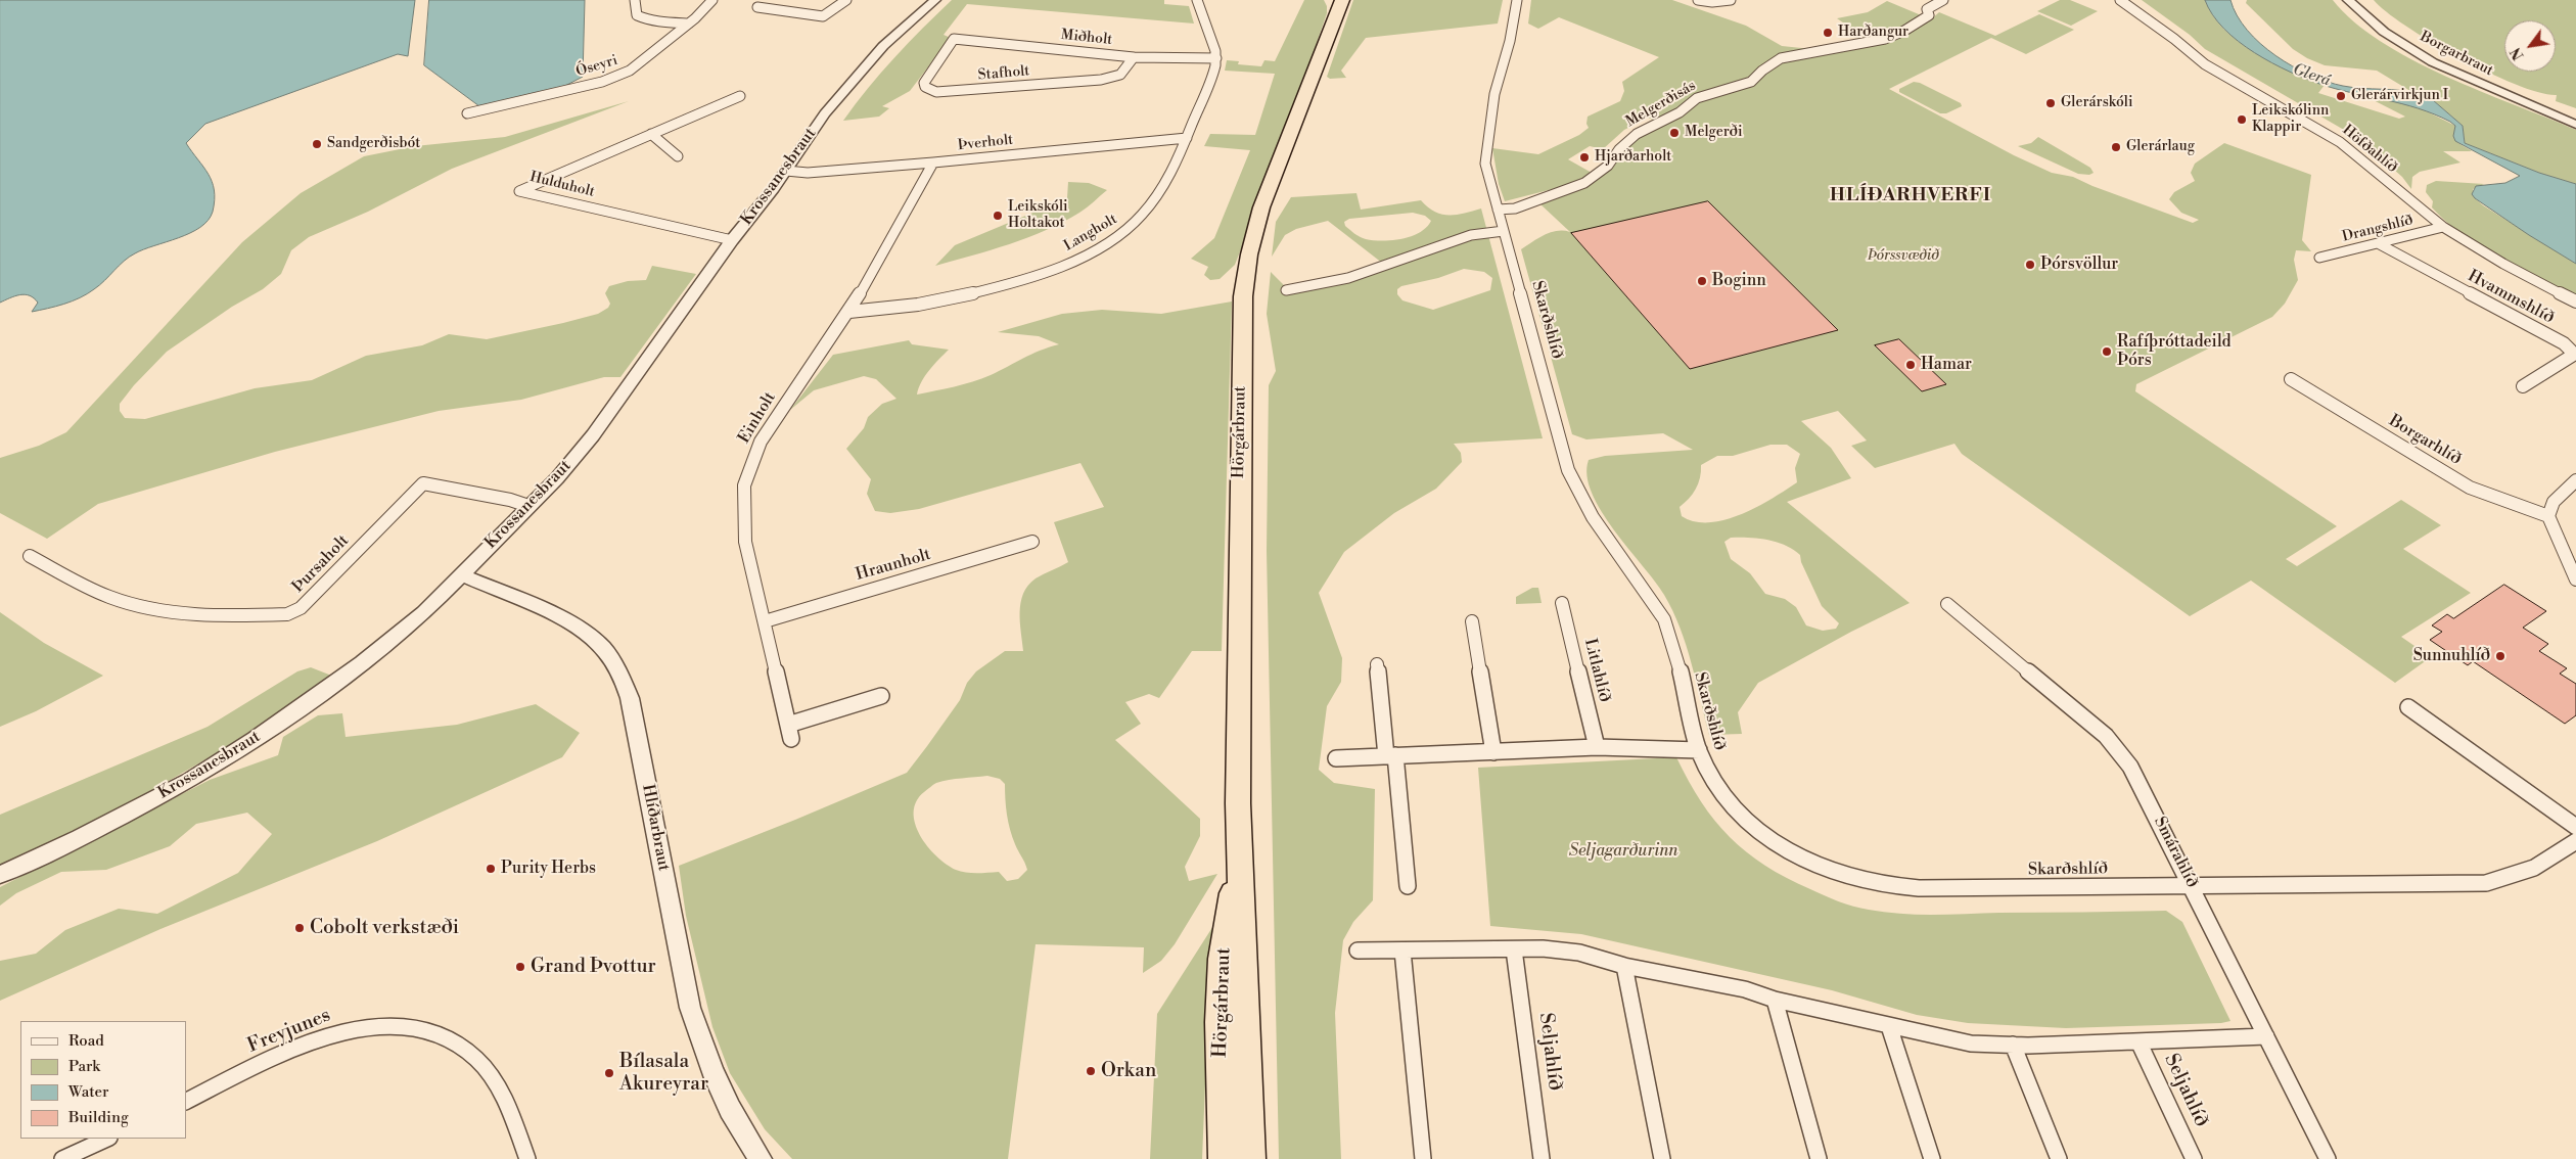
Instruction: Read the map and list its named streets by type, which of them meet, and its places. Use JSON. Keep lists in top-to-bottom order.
{
  "streets": {
    "highway": ["Hörgárbraut"],
    "street": [
      "Miðholt",
      "Borgarbraut",
      "Óseyri",
      "Stafholt",
      "Melgerðisás",
      "Þverholt",
      "Höfðahlíð",
      "Krossanesbraut",
      "Hulduholt",
      "Drangshlíð",
      "Langholt",
      "Hvammshlíð",
      "Skarðshlíð",
      "Einholt",
      "Borgarhlíð",
      "Þursaholt",
      "Hraunholt",
      "Litlahlíð",
      "Hlíðarbraut",
      "Smárahlíð",
      "Freyjunes",
      "Seljahlíð"
    ]
  },
  "crossings": [
    ["Miðholt", "Stafholt"],
    ["Miðholt", "Langholt"],
    ["Melgerðisás", "Skarðshlíð"],
    ["Þverholt", "Krossanesbraut"],
    ["Þverholt", "Langholt"],
    ["Þverholt", "Einholt"],
    ["Höfðahlíð", "Drangshlíð"],
    ["Krossanesbraut", "Hulduholt"],
    ["Krossanesbraut", "Þursaholt"],
    ["Krossanesbraut", "Hlíðarbraut"],
    ["Drangshlíð", "Hvammshlíð"],
    ["Langholt", "Einholt"],
    ["Skarðshlíð", "Smárahlíð"],
    ["Einholt", "Hraunholt"],
    ["Smárahlíð", "Seljahlíð"]
  ],
  "districts": ["HLÍÐARHVERFI"],
  "water": ["Glerá"],
  "parks": ["Þórssvæðið", "Seljagarðurinn"],
  "places": [
    "Harðangur",
    "Glerárvirkjun I",
    "Glerárskóli",
    "Leikskólinn Klappir",
    "Melgerði",
    "Sandgerðisbót",
    "Glerárlaug",
    "Hjarðarholt",
    "Leikskóli Holtakot",
    "Þórsvöllur",
    "Boginn",
    "Rafíþróttadeild Þórs",
    "Hamar",
    "Sunnuhlíð",
    "Purity Herbs",
    "Cobolt verkstæði",
    "Grand Þvottur",
    "Orkan",
    "Bílasala Akureyrar"
  ],
  "legend": [
    "Road",
    "Park",
    "Water",
    "Building"
  ],
  "north": "bottom left"
}
